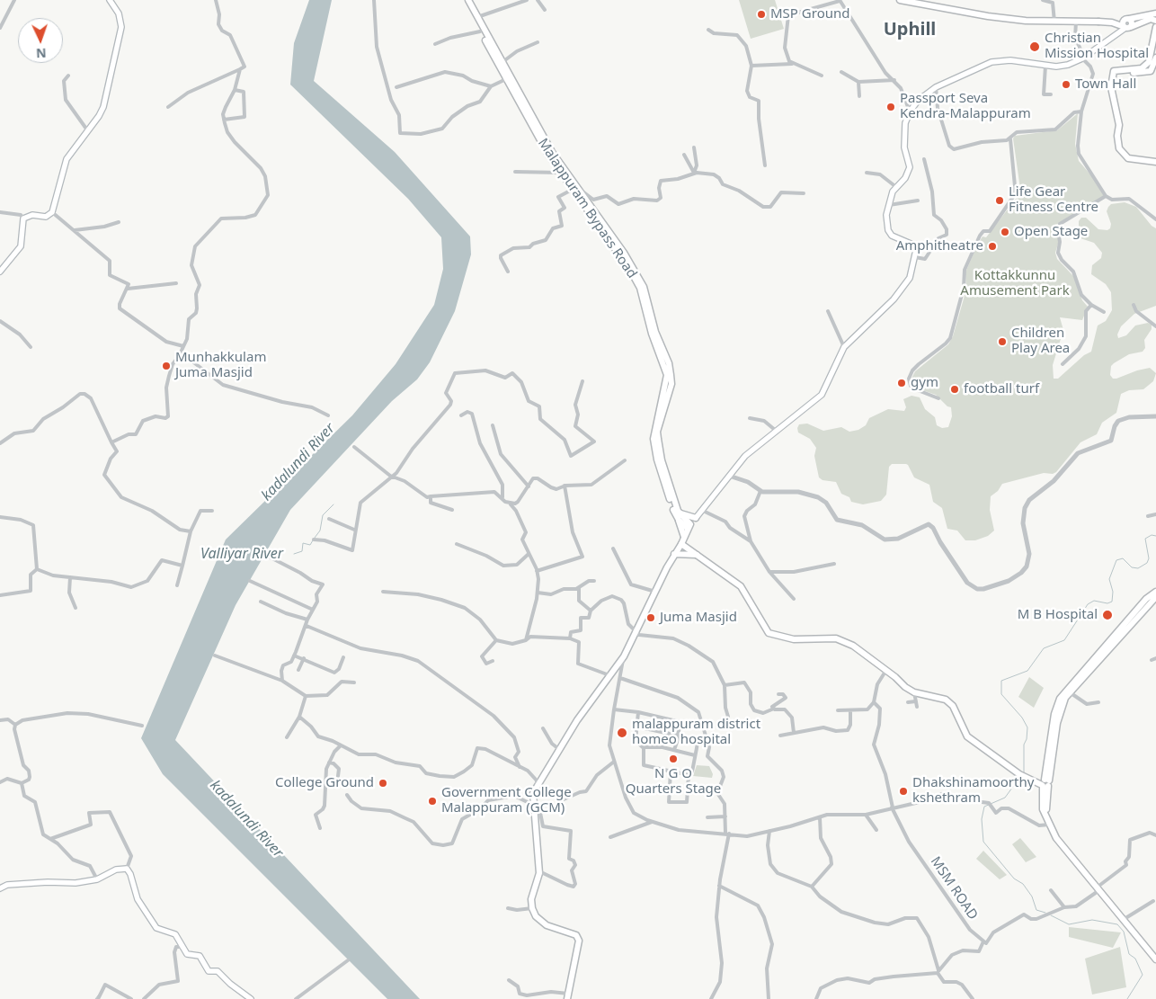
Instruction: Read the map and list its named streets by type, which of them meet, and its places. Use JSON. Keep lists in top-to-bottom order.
{
  "streets": {
    "main road": ["Malappuram Bypass Road"],
    "street": ["MSM ROAD"]
  },
  "districts": ["Uphill"],
  "water": ["kadalundi River", "Valliyar River"],
  "parks": ["Kottakkunnu Amusement Park"],
  "places": [
    "MSP Ground",
    "Christian Mission Hospital",
    "Town Hall",
    "Passport Seva Kendra-Malappuram",
    "Life Gear Fitness Centre",
    "Open Stage",
    "Amphitheatre",
    "Children Play Area",
    "Munhakkulam Juma Masjid",
    "gym",
    "football turf",
    "M B Hospital",
    "Juma Masjid",
    "malappuram district homeo hospital",
    "N G O Quarters Stage",
    "College Ground",
    "Dhakshinamoorthy kshethram",
    "Government College Malappuram (GCM)"
  ],
  "north": "bottom"
}
